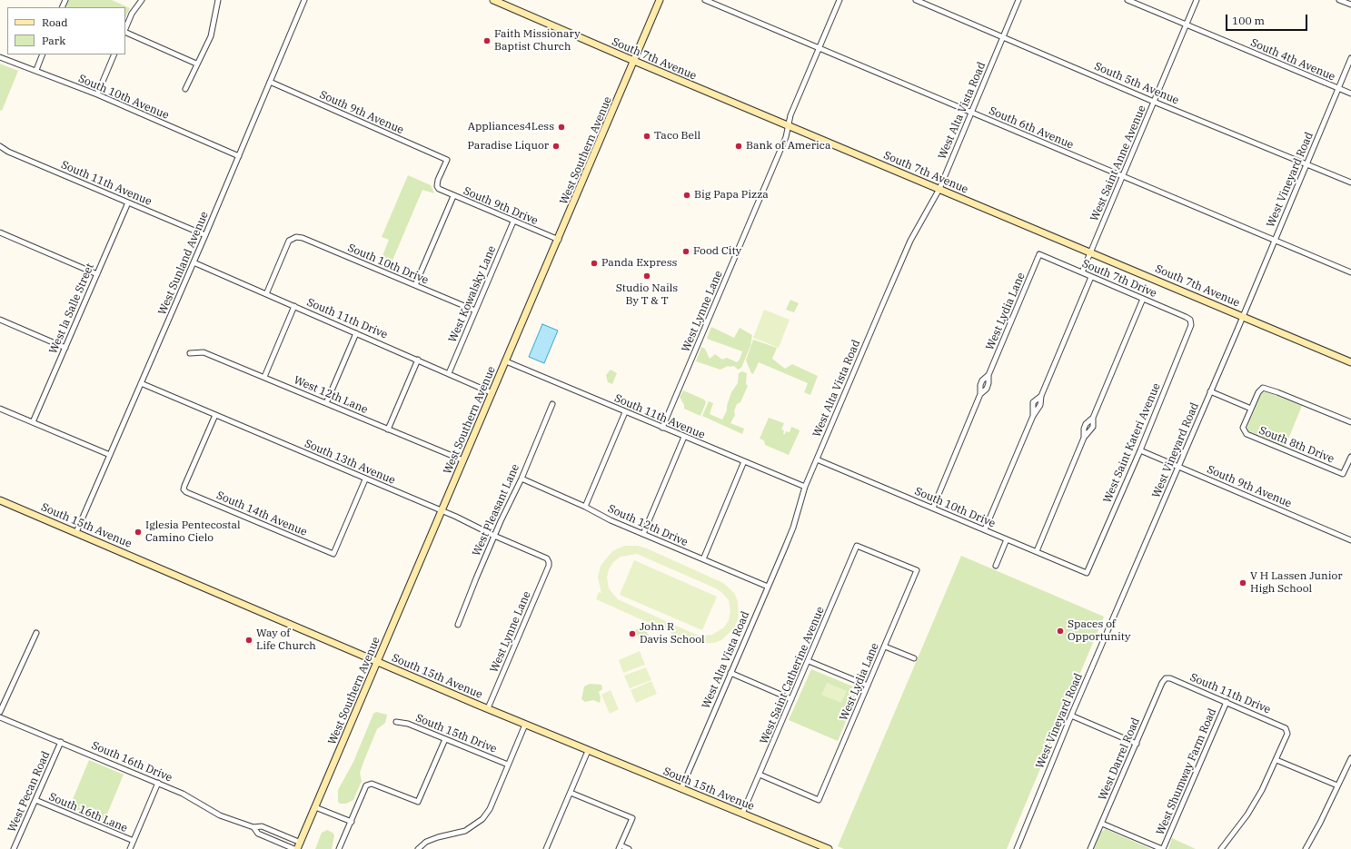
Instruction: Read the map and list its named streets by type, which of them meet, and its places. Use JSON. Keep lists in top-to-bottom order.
{
  "streets": {
    "main road": ["South 7th Avenue", "West Southern Avenue", "South 15th Avenue"],
    "street": [
      "South 4th Avenue",
      "South 5th Avenue",
      "South 10th Avenue",
      "West Alta Vista Road",
      "South 9th Avenue",
      "South 6th Avenue",
      "West Saint Anne Avenue",
      "West Vineyard Road",
      "South 11th Avenue",
      "South 9th Drive",
      "West Sunland Avenue",
      "South 10th Drive",
      "South 7th Drive",
      "West Kowalsky Lane",
      "West la Salle Street",
      "West Lynne Lane",
      "West Lydia Lane",
      "South 11th Drive",
      "West 12th Lane",
      "West Saint Kateri Avenue",
      "South 8th Drive",
      "South 13th Avenue",
      "West Pleasant Lane",
      "South 14th Avenue",
      "South 12th Drive",
      "West Saint Catherine Avenue",
      "South 15th Drive",
      "West Darrel Road",
      "South 16th Drive",
      "West Shumway Farm Road",
      "West Pecan Road",
      "South 16th Lane"
    ]
  },
  "crossings": [
    ["South 7th Avenue", "West Alta Vista Road"],
    ["South 7th Avenue", "West Southern Avenue"],
    ["South 7th Avenue", "West Saint Anne Avenue"],
    ["South 7th Avenue", "West Vineyard Road"],
    ["South 7th Avenue", "West Lynne Lane"],
    ["South 4th Avenue", "West Saint Anne Avenue"],
    ["South 4th Avenue", "West Vineyard Road"],
    ["South 5th Avenue", "West Alta Vista Road"],
    ["South 5th Avenue", "West Saint Anne Avenue"],
    ["South 5th Avenue", "West Vineyard Road"],
    ["South 10th Avenue", "West Sunland Avenue"],
    ["West Alta Vista Road", "South 6th Avenue"],
    ["West Alta Vista Road", "South 11th Avenue"],
    ["West Alta Vista Road", "South 10th Drive"],
    ["West Alta Vista Road", "South 15th Avenue"],
    ["West Alta Vista Road", "South 12th Drive"],
    ["South 9th Avenue", "West Vineyard Road"],
    ["South 9th Avenue", "South 9th Drive"],
    ["South 9th Avenue", "West Sunland Avenue"],
    ["South 9th Avenue", "West Saint Kateri Avenue"],
    ["South 6th Avenue", "West Saint Anne Avenue"],
    ["South 6th Avenue", "West Vineyard Road"],
    ["South 6th Avenue", "West Lynne Lane"],
    ["West Southern Avenue", "South 11th Avenue"],
    ["West Southern Avenue", "South 9th Drive"],
    ["West Southern Avenue", "South 11th Drive"],
    ["West Southern Avenue", "West 12th Lane"],
    ["West Southern Avenue", "South 13th Avenue"],
    ["West Southern Avenue", "South 15th Avenue"],
    ["West Southern Avenue", "South 16th Drive"],
    ["West Saint Anne Avenue", "South 7th Drive"],
    ["South 11th Avenue", "West Sunland Avenue"],
    ["South 11th Avenue", "West la Salle Street"],
    ["South 11th Avenue", "West Lynne Lane"],
    ["South 9th Drive", "West Kowalsky Lane"],
    ["West Sunland Avenue", "South 11th Drive"],
    ["West Sunland Avenue", "South 13th Avenue"],
    ["West Sunland Avenue", "South 15th Avenue"],
    ["South 10th Drive", "West Kowalsky Lane"],
    ["South 10th Drive", "West Lydia Lane"],
    ["South 10th Drive", "South 11th Drive"],
    ["South 10th Drive", "West Saint Kateri Avenue"],
    ["South 7th Drive", "West Lydia Lane"],
    ["South 7th Drive", "West Saint Kateri Avenue"],
    ["West Kowalsky Lane", "South 11th Drive"],
    ["West Lynne Lane", "South 13th Avenue"],
    ["West Lynne Lane", "South 15th Avenue"],
    ["West Lydia Lane", "West Saint Catherine Avenue"],
    ["South 11th Drive", "West Darrel Road"],
    ["South 11th Drive", "West Shumway Farm Road"],
    ["South 13th Avenue", "West Pleasant Lane"],
    ["South 13th Avenue", "South 14th Avenue"],
    ["West Pleasant Lane", "South 12th Drive"],
    ["South 15th Avenue", "West Saint Catherine Avenue"],
    ["South 16th Drive", "West Pecan Road"],
    ["West Pecan Road", "South 16th Lane"]
  ],
  "places": [
    "Faith Missionary Baptist Church",
    "Appliances4Less",
    "Taco Bell",
    "Paradise Liquor",
    "Bank of America",
    "Big Papa Pizza",
    "Food City",
    "Panda Express",
    "Studio Nails By T & T",
    "Iglesia Pentecostal Camino Cielo",
    "V H Lassen Junior High School",
    "Spaces of Opportunity",
    "John R Davis School",
    "Way of Life Church"
  ],
  "legend": ["Road", "Park"],
  "scale_bar": "100 m"
}
